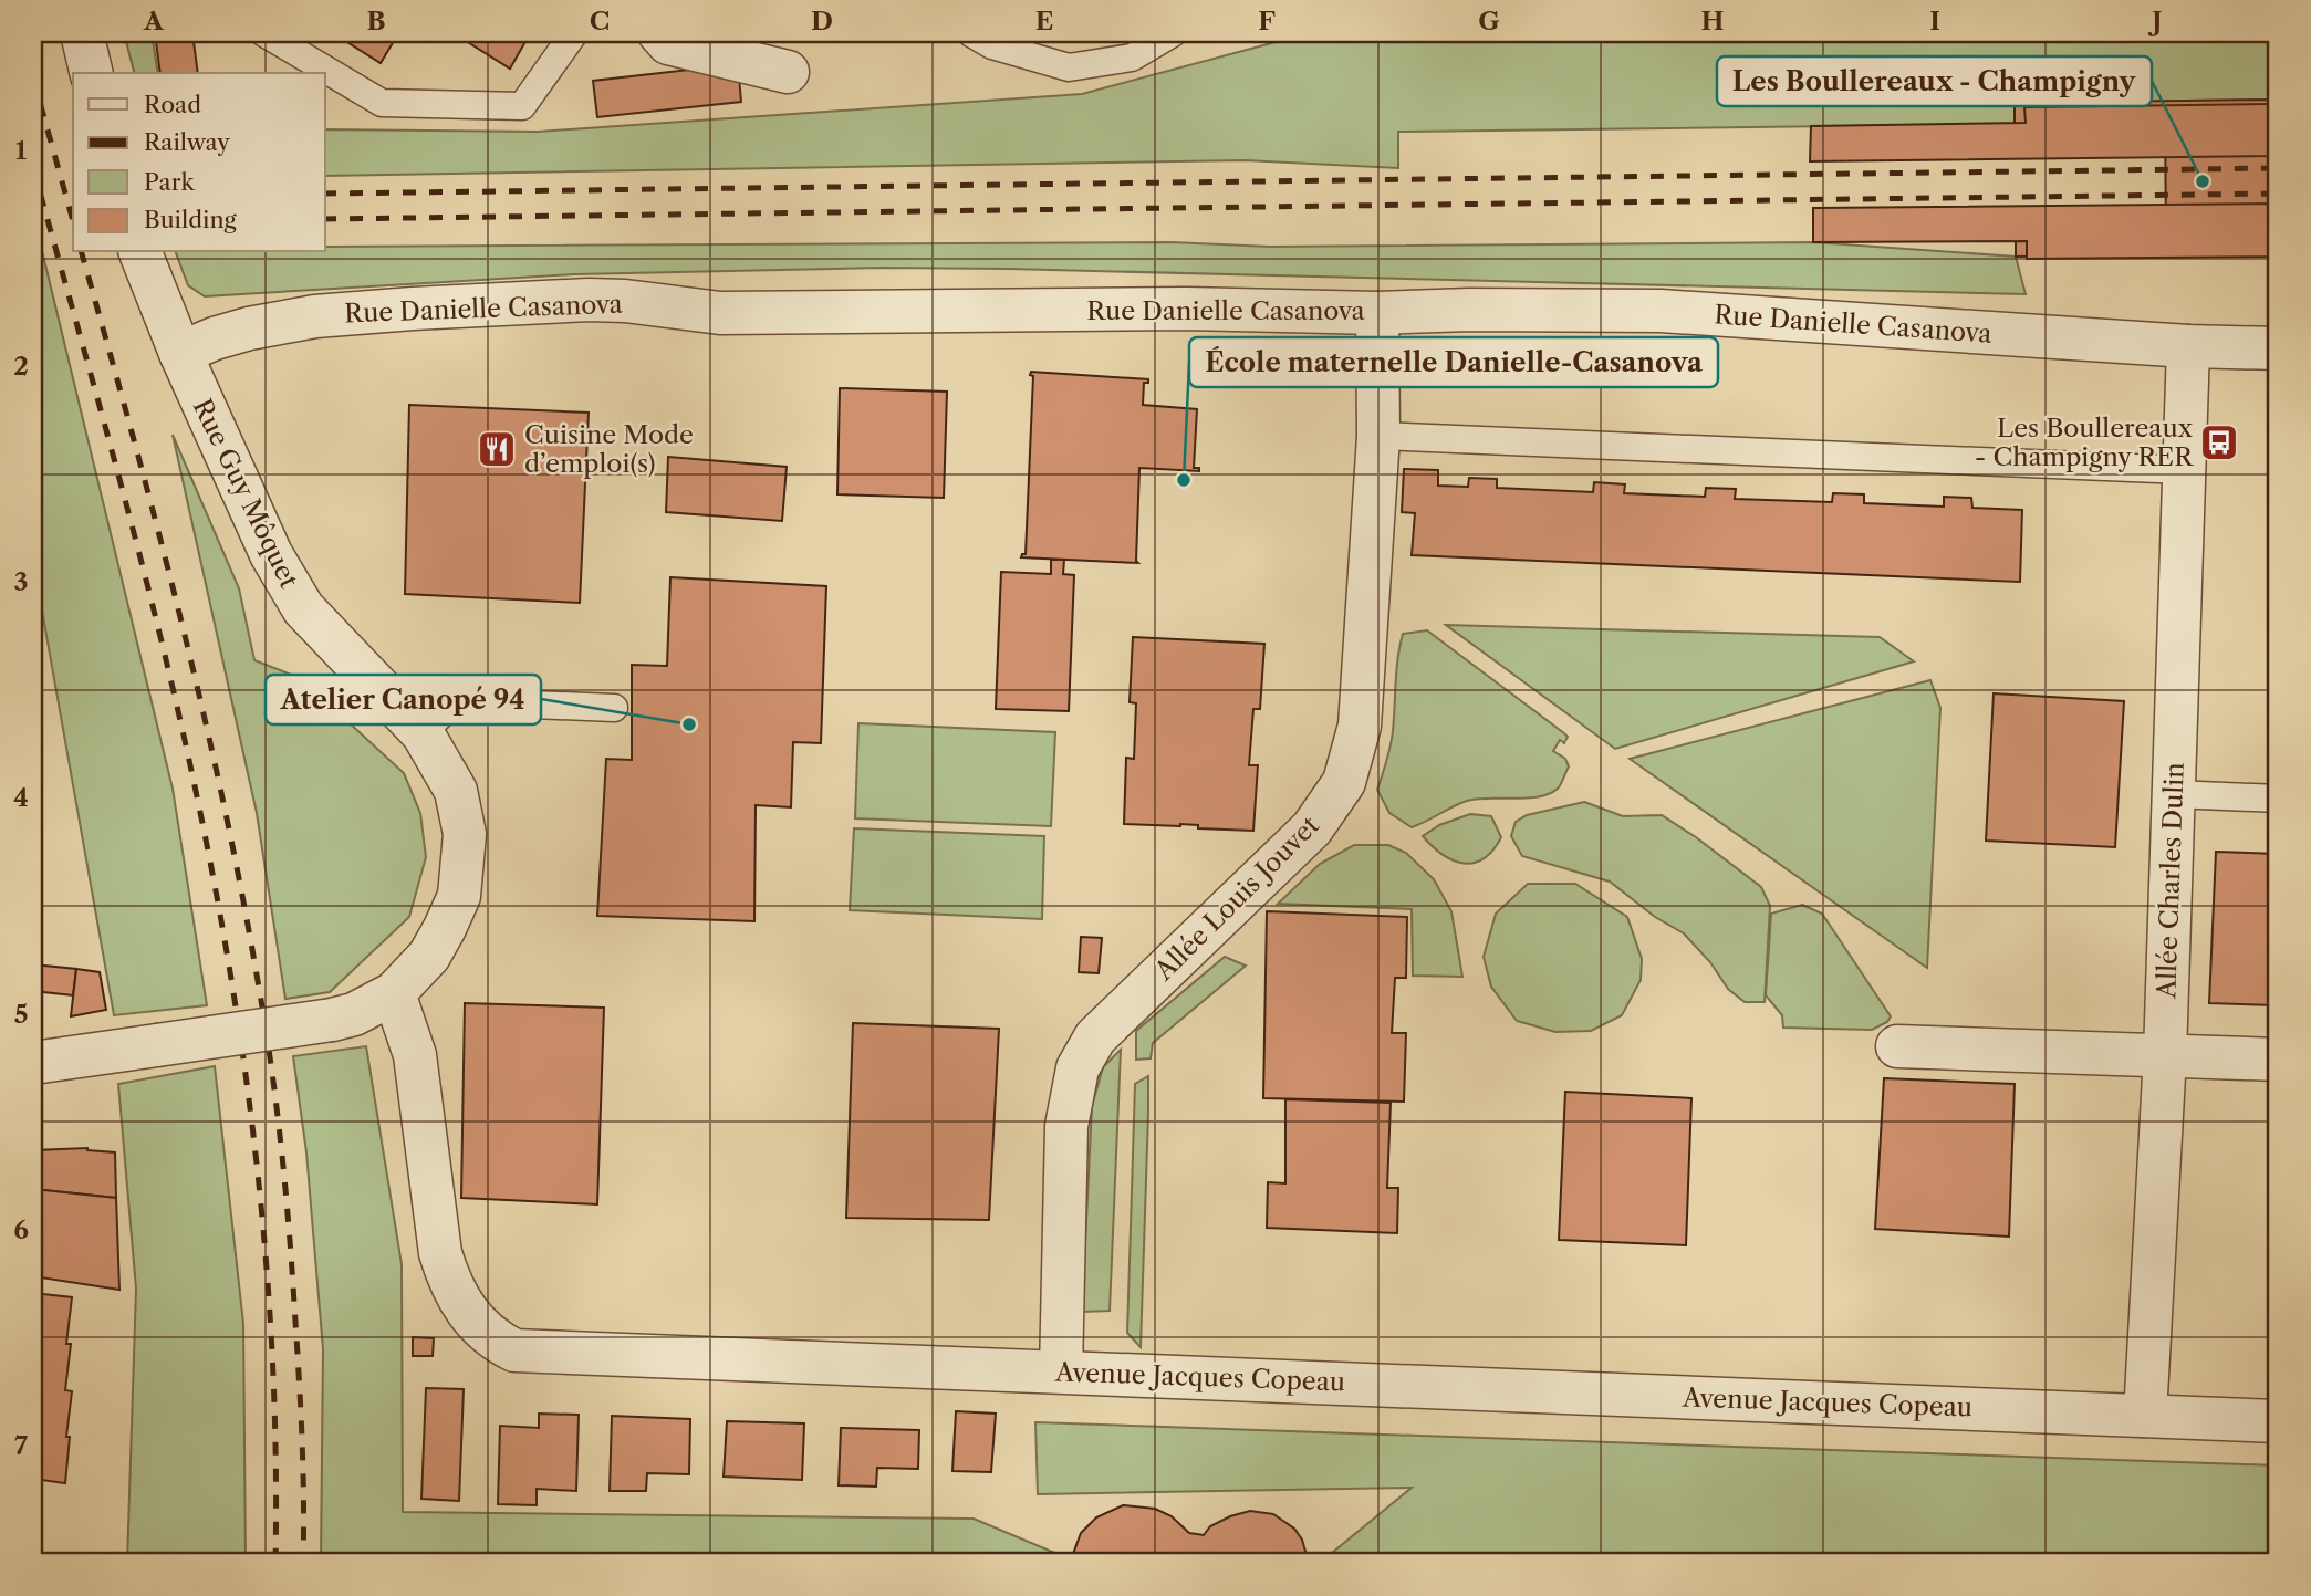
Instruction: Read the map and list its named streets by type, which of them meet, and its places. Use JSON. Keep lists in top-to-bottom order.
{
  "streets": {
    "street": [
      "Rue Danielle Casanova",
      "Rue Guy Môquet",
      "Allée Charles Dulin",
      "Allée Louis Jouvet",
      "Avenue Jacques Copeau"
    ]
  },
  "crossings": [
    ["Rue Danielle Casanova", "Rue Guy Môquet"],
    ["Rue Danielle Casanova", "Allée Charles Dulin"],
    ["Rue Danielle Casanova", "Allée Louis Jouvet"],
    ["Rue Guy Môquet", "Avenue Jacques Copeau"],
    ["Allée Charles Dulin", "Avenue Jacques Copeau"],
    ["Allée Louis Jouvet", "Avenue Jacques Copeau"]
  ],
  "places": {
    "other": ["Les Boullereaux - Champigny", "École maternelle Danielle-Casanova", "Atelier Canopé 94"],
    "bus stop": ["Les Boullereaux - Champigny RER"],
    "restaurant": ["Cuisine Mode d’emploi(s)"]
  },
  "legend": [
    "Road",
    "Railway",
    "Park",
    "Building"
  ],
  "grid": {
    "columns": [
      "A",
      "B",
      "C",
      "D",
      "E",
      "F",
      "G",
      "H",
      "I",
      "J"
    ],
    "rows": [
      "1",
      "2",
      "3",
      "4",
      "5",
      "6",
      "7"
    ]
  }
}
